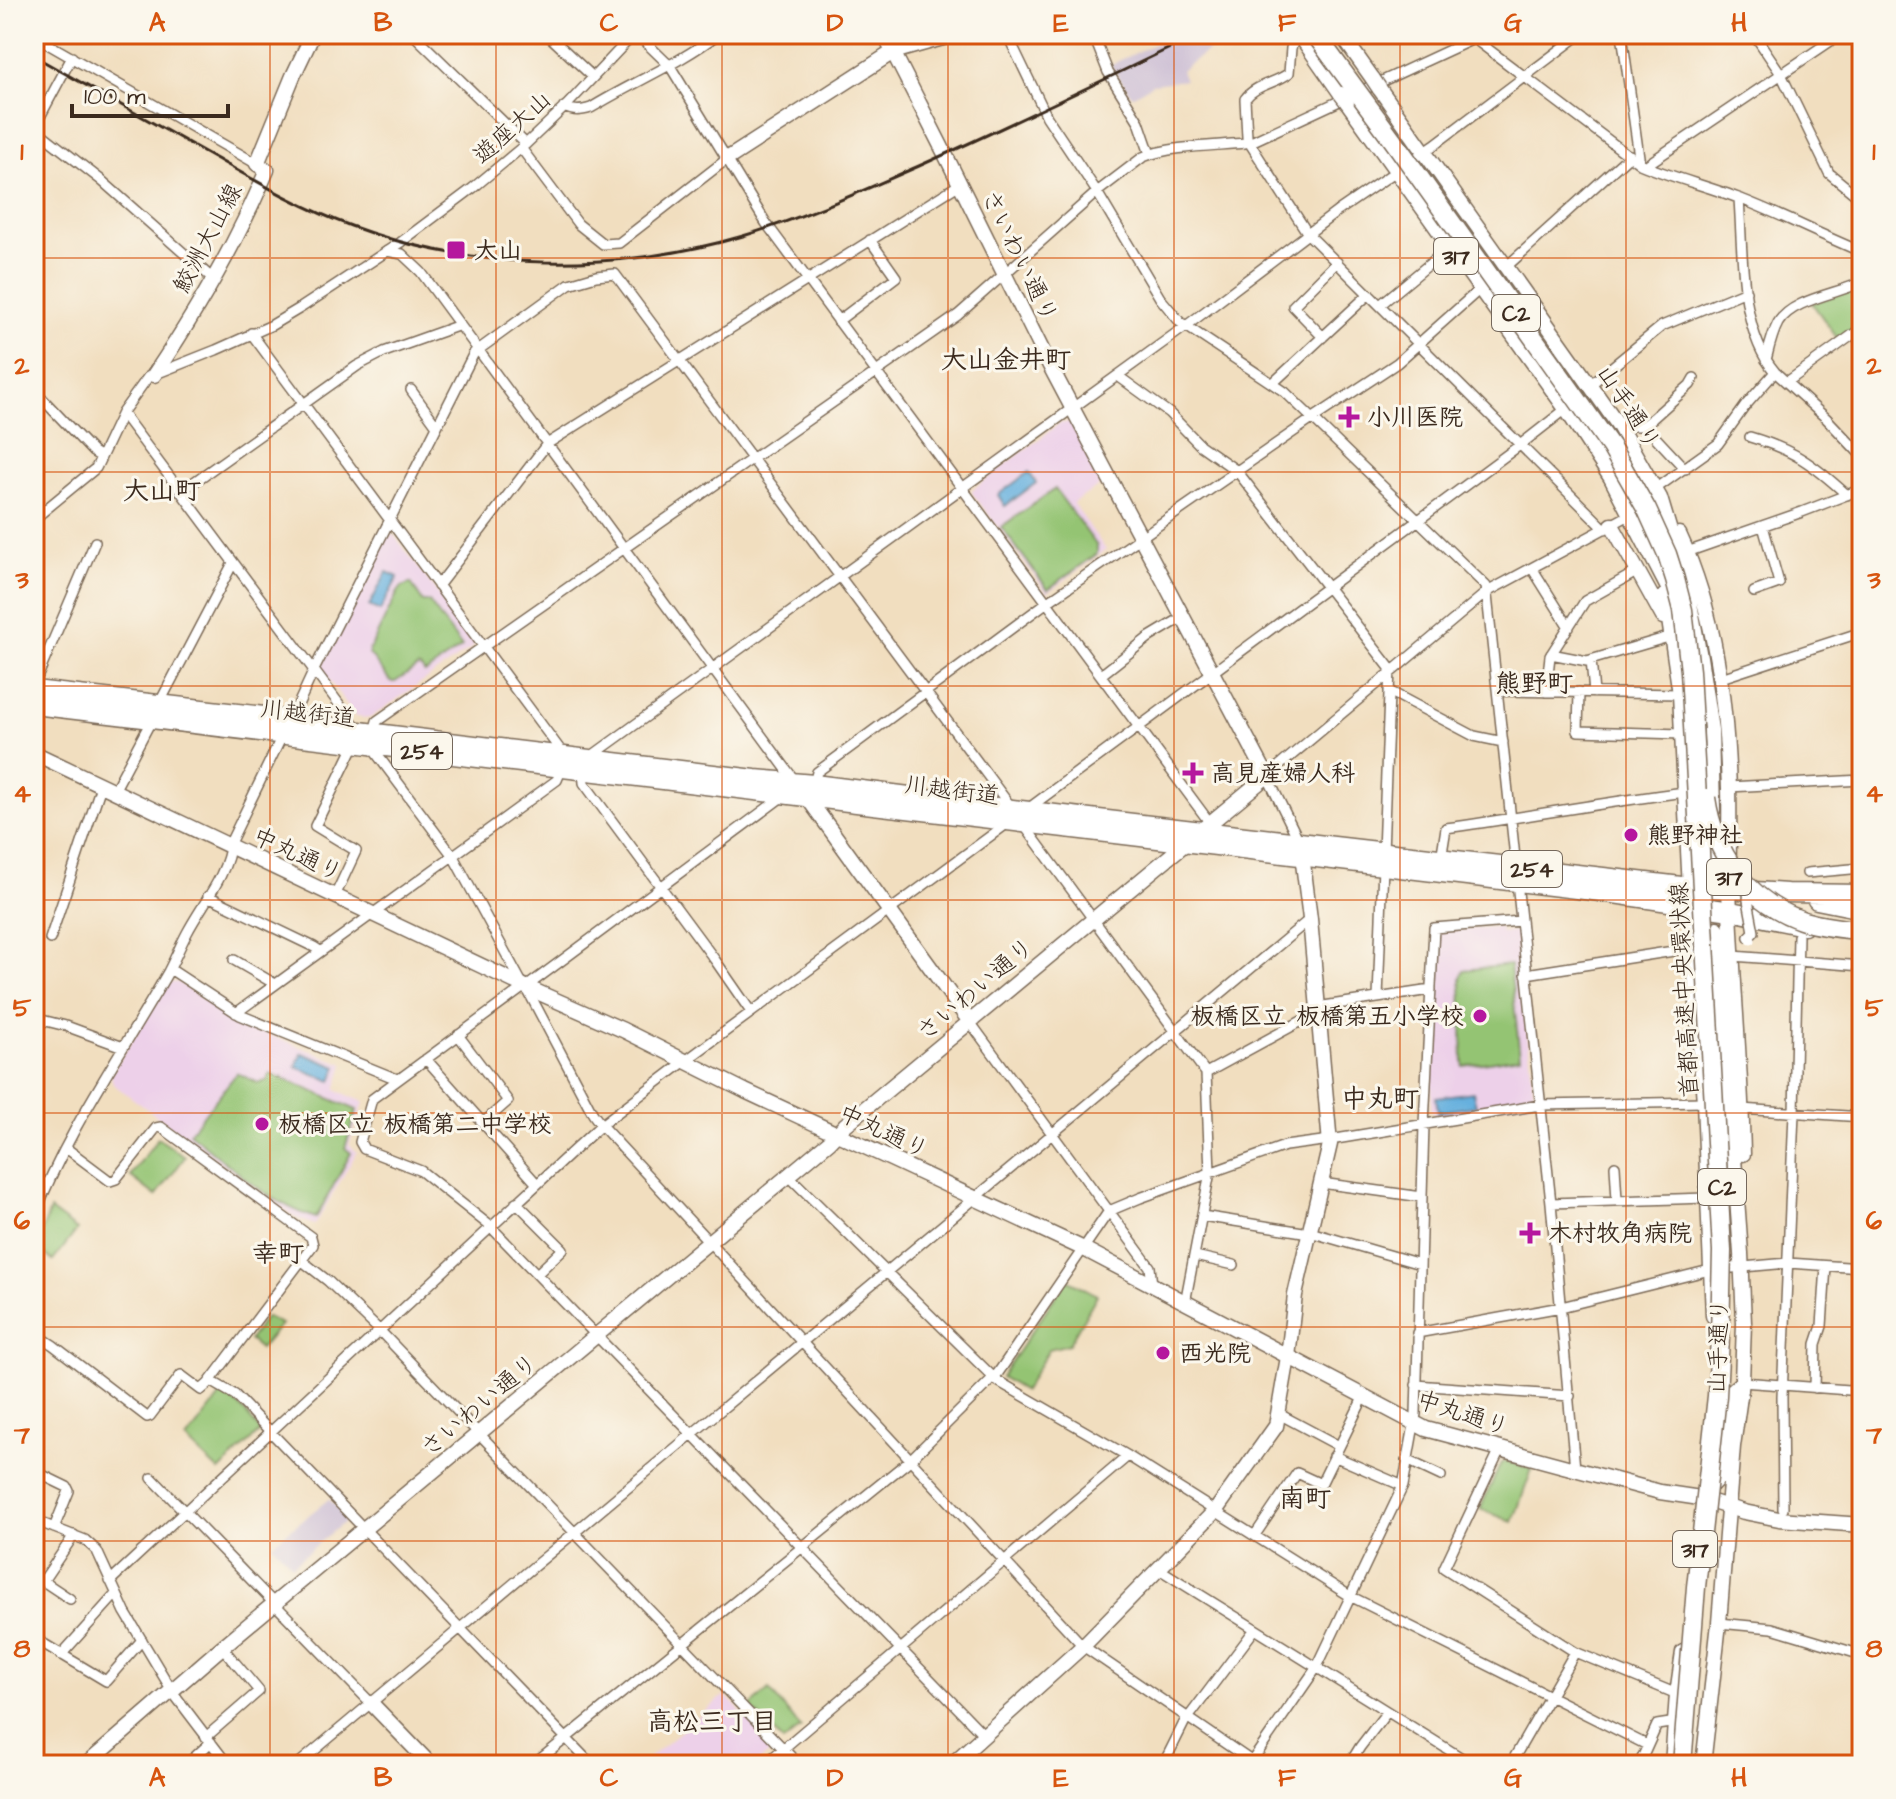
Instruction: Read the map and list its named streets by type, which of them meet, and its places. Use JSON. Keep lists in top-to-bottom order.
{
  "streets": {
    "highway": [
      "C2",
      "川越街道",
      "254",
      "首都高速中央環状線"
    ],
    "street": [
      "遊座大山",
      "鮫洲大山線",
      "さいわい通り",
      "317",
      "山手通り",
      "中丸通り"
    ]
  },
  "crossings": [
    ["遊座大山", "鮫洲大山線"],
    ["さいわい通り", "川越街道"],
    ["さいわい通り", "中丸通り"],
    ["317", "山手通り"],
    ["317", "川越街道"],
    ["317", "首都高速中央環状線"],
    ["山手通り", "中丸通り"]
  ],
  "districts": [
    "大山金井町",
    "大山町",
    "熊野町",
    "中丸町",
    "幸町",
    "南町",
    "高松三丁目"
  ],
  "places": {
    "transit": ["大山"],
    "health": ["小川医院", "高見産婦人科", "木村牧角病院"],
    "other": [
      "熊野神社",
      "板橋区立 板橋第五小学校",
      "板橋区立 板橋第二中学校",
      "西光院"
    ]
  },
  "scale_bar": "100 m",
  "grid": {
    "columns": [
      "A",
      "B",
      "C",
      "D",
      "E",
      "F",
      "G",
      "H"
    ],
    "rows": [
      "1",
      "2",
      "3",
      "4",
      "5",
      "6",
      "7",
      "8"
    ]
  }
}
